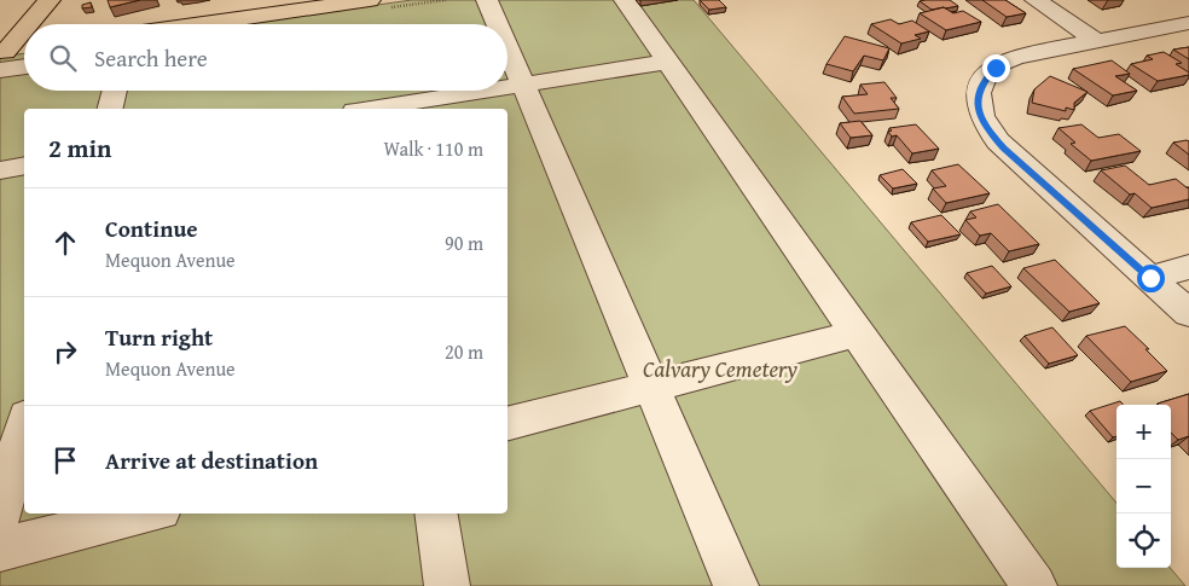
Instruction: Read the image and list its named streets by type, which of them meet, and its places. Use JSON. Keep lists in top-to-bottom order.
{
  "parks": ["Calvary Cemetery"],
  "page": {
    "search": "Search here",
    "heading": ["2 min", "Walk · 110 m"],
    "list": [
      ["Continue", "Mequon Avenue", "90 m"],
      ["Turn right", "Mequon Avenue", "20 m"],
      "Arrive at destination"
    ],
    "map_buttons": ["+", "−"]
  }
}
